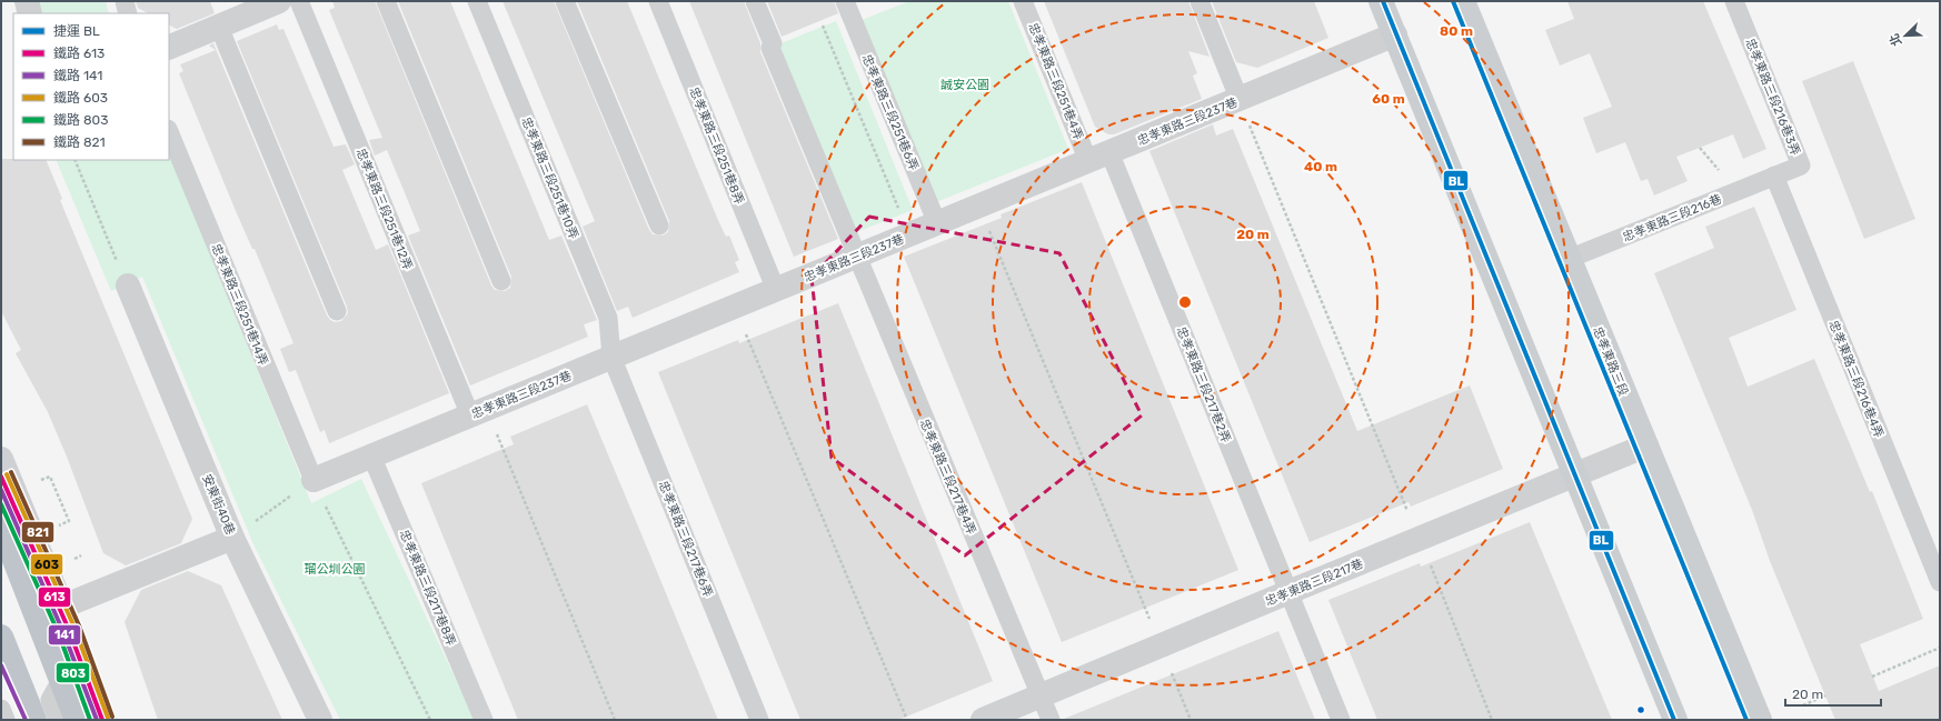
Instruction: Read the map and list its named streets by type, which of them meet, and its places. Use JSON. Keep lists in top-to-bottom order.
{
  "streets": {
    "main road": ["忠孝東路三段"],
    "street": ["忠孝東路三段237巷", "安東街40巷", "忠孝東路三段217巷"],
    "lane": [
      "忠孝東路三段251巷4弄",
      "忠孝東路三段216巷3弄",
      "忠孝東路三段251巷6弄",
      "忠孝東路三段251巷8弄",
      "忠孝東路三段251巷10弄",
      "忠孝東路三段251巷12弄",
      "忠孝東路三段216巷",
      "忠孝東路三段251巷14弄",
      "忠孝東路三段216巷4弄",
      "忠孝東路三段217巷2弄",
      "忠孝東路三段217巷4弄",
      "忠孝東路三段217巷6弄",
      "忠孝東路三段217巷8弄"
    ]
  },
  "crossings": [
    ["忠孝東路三段251巷4弄", "忠孝東路三段237巷"],
    ["忠孝東路三段251巷4弄", "忠孝東路三段217巷2弄"],
    ["忠孝東路三段216巷3弄", "忠孝東路三段216巷"],
    ["忠孝東路三段216巷3弄", "忠孝東路三段216巷4弄"],
    ["忠孝東路三段251巷6弄", "忠孝東路三段237巷"],
    ["忠孝東路三段237巷", "忠孝東路三段251巷8弄"],
    ["忠孝東路三段237巷", "忠孝東路三段251巷10弄"],
    ["忠孝東路三段237巷", "忠孝東路三段251巷12弄"],
    ["忠孝東路三段237巷", "忠孝東路三段251巷14弄"],
    ["忠孝東路三段237巷", "忠孝東路三段217巷2弄"],
    ["忠孝東路三段237巷", "忠孝東路三段217巷4弄"],
    ["忠孝東路三段237巷", "忠孝東路三段217巷6弄"],
    ["忠孝東路三段237巷", "忠孝東路三段217巷8弄"],
    ["忠孝東路三段251巷10弄", "忠孝東路三段217巷6弄"],
    ["忠孝東路三段216巷", "忠孝東路三段"],
    ["忠孝東路三段216巷", "忠孝東路三段216巷4弄"],
    ["忠孝東路三段", "忠孝東路三段217巷"],
    ["忠孝東路三段217巷2弄", "忠孝東路三段217巷"],
    ["忠孝東路三段217巷4弄", "忠孝東路三段217巷"]
  ],
  "parks": ["誠安公園", "瑠公圳公園"],
  "lines": [
    "metro line BL",
    "rail line 821",
    "rail line 603",
    "rail line 613",
    "rail line 141",
    "rail line 803"
  ],
  "legend": [
    "捷運 BL",
    "鐵路 613",
    "鐵路 141",
    "鐵路 603",
    "鐵路 803",
    "鐵路 821"
  ],
  "scale_bar": "20 m",
  "north": "bottom left",
  "rings": [
    "80 m",
    "60 m",
    "40 m",
    "20 m"
  ]
}
